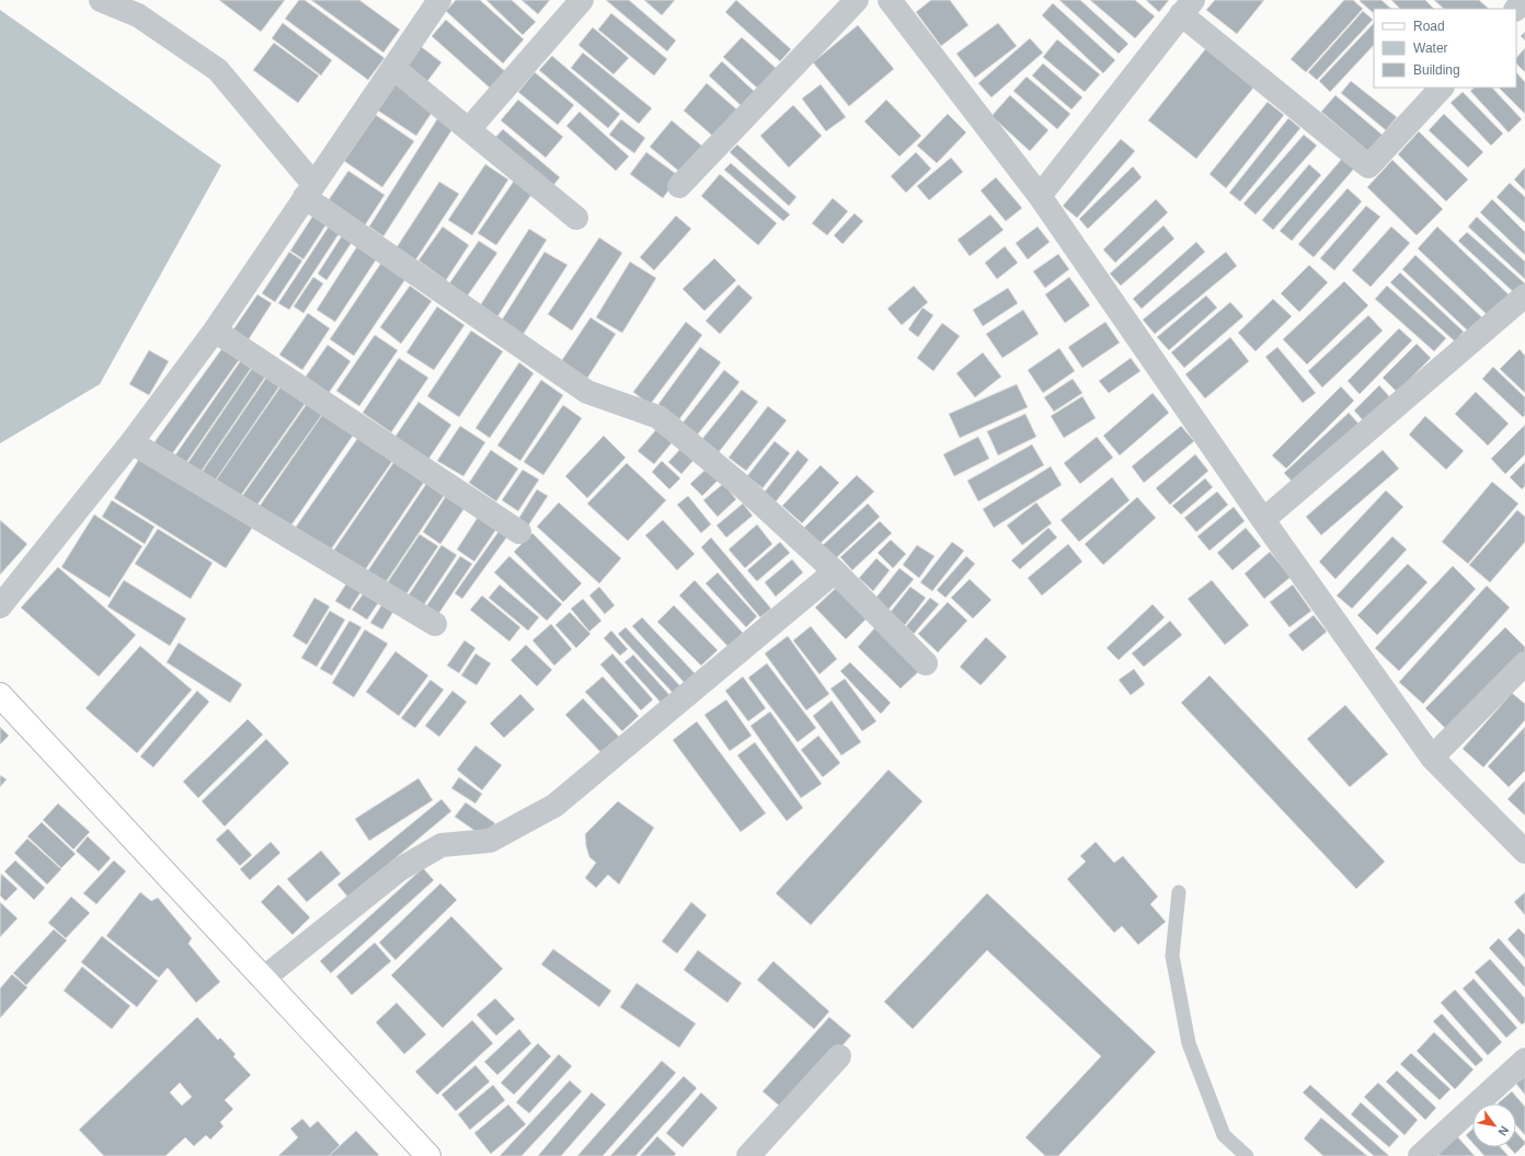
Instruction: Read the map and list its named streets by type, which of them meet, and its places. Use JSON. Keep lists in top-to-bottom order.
{
  "legend": ["Road", "Water", "Building"],
  "north": "bottom right"
}
